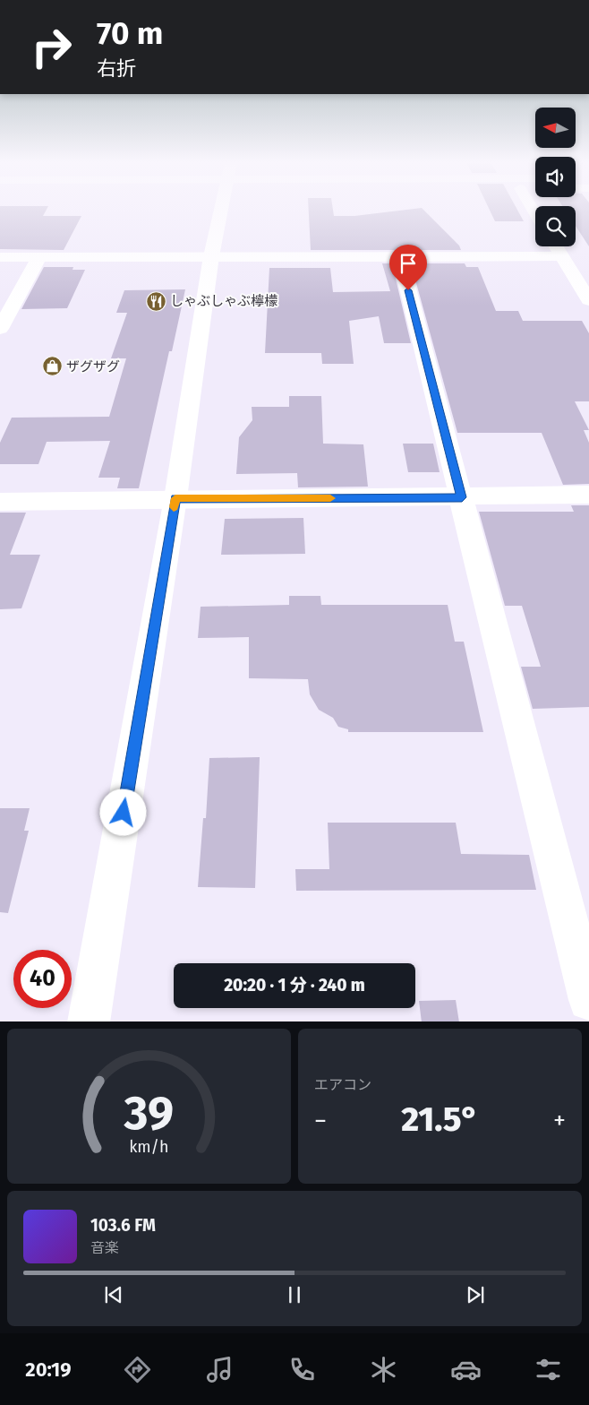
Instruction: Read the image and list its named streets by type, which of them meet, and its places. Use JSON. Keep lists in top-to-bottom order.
{
  "places": {
    "restaurant": ["しゃぶしゃぶ檸檬"],
    "shop": ["ザグザグ"]
  },
  "north": "left",
  "page": {
    "turn": ["70 m", "右折"],
    "limit": "40",
    "trip": "20:20 · 1 分 · 240 m",
    "tile": "エアコン",
    "heat": ["−", "21.5°", "+"],
    "song": ["103.6 FM", "音楽"],
    "tabs": "20:19",
    "gauge": ["39", "km/h"]
  }
}
